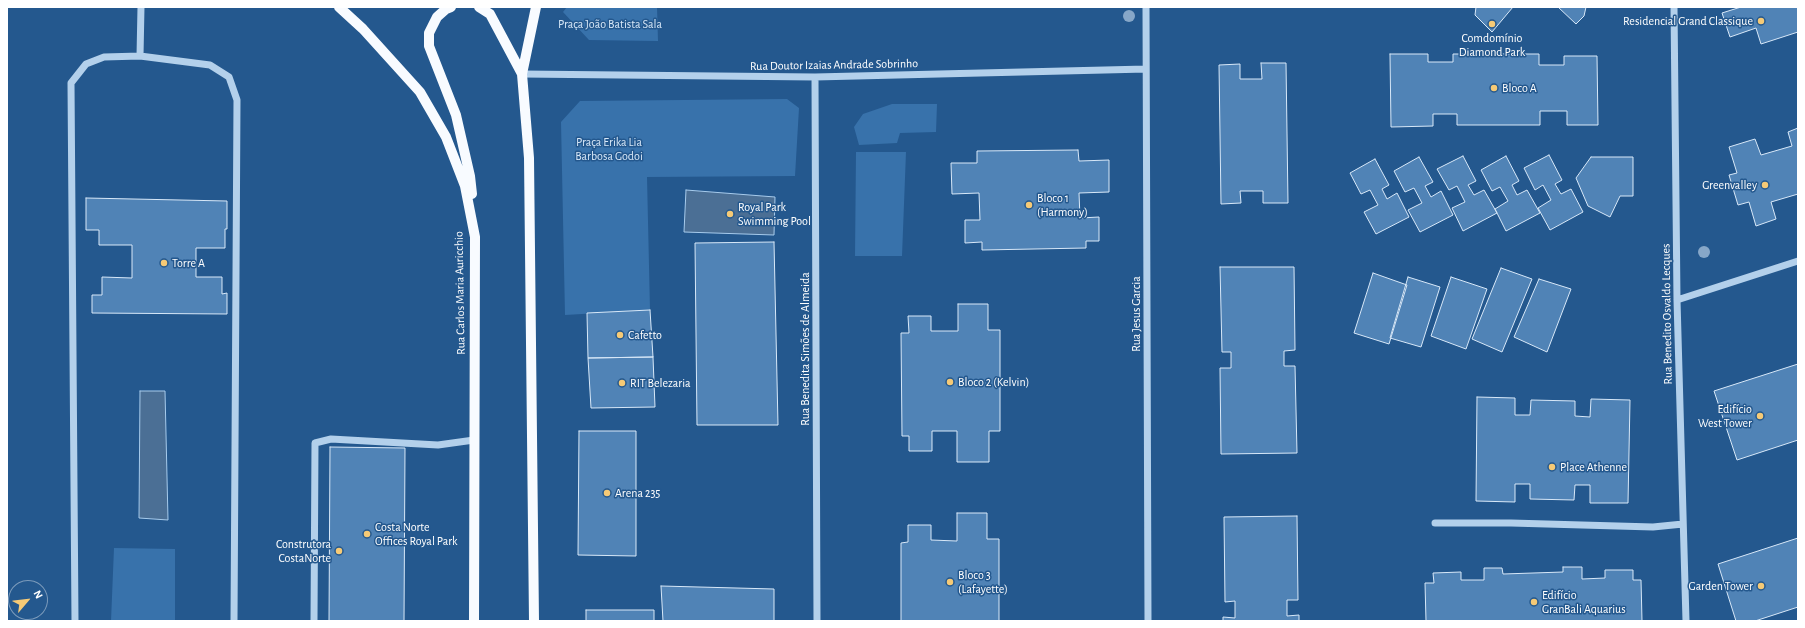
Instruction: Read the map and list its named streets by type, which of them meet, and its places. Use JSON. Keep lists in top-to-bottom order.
{
  "streets": {
    "main road": ["Rua Carlos Maria Auricchio"],
    "street": [
      "Rua Doutor Izaias Andrade Sobrinho",
      "Rua Jesus Garcia",
      "Rua Benedito Osvaldo Lecques",
      "Rua Benedita Simões de Almeida"
    ]
  },
  "crossings": [
    ["Rua Doutor Izaias Andrade Sobrinho", "Rua Jesus Garcia"],
    ["Rua Doutor Izaias Andrade Sobrinho", "Rua Benedita Simões de Almeida"]
  ],
  "parks": ["Praça João Batista Sala", "Praça Erika Lia Barbosa Godoi"],
  "places": [
    "Residencial Grand Classique",
    "Comdomínio Diamond Park",
    "Bloco A",
    "Greenvalley",
    "Bloco 1 (Harmony)",
    "Royal Park Swimming Pool",
    "Torre A",
    "Cafetto",
    "Bloco 2 (Kelvin)",
    "RIT Belezaria",
    "Edifício West Tower",
    "Place Athenne",
    "Arena 235",
    "Costa Norte Offices Royal Park",
    "Construtora CostaNorte",
    "Bloco 3 (Lafayette)",
    "Garden Tower",
    "Edifício GranBali Aquarius"
  ],
  "north": "top right"
}
